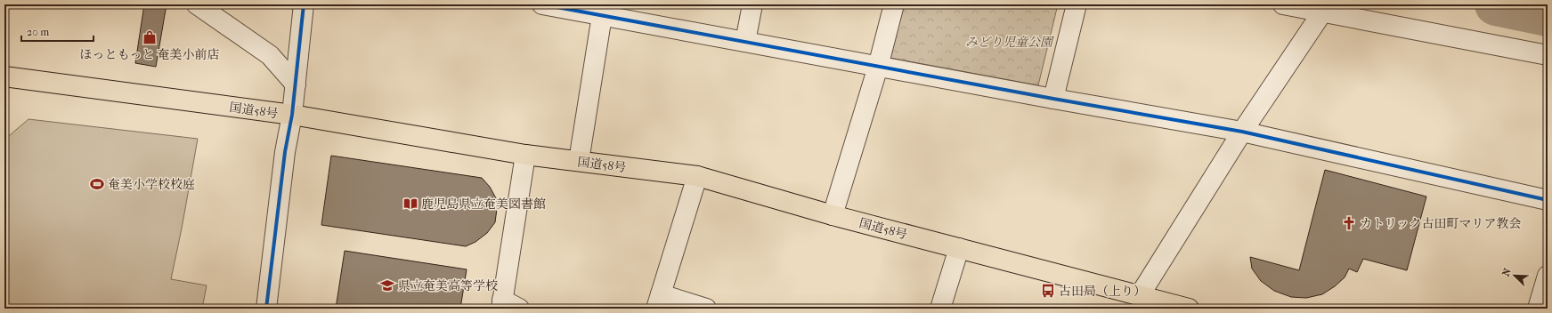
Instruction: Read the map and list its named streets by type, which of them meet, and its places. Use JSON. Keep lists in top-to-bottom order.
{
  "streets": {
    "highway": ["国道58号"]
  },
  "parks": ["みどり児童公園"],
  "places": {
    "shop": ["ほっともっと 奄美小前店"],
    "sports": ["奄美小学校校庭"],
    "library": ["鹿児島県立奄美図書館"],
    "church": ["カトリック古田町マリア教会"],
    "school or university": ["県立奄美高等学校"],
    "bus stop": ["古田局（上り）"]
  },
  "scale_bar": "20 m",
  "north": "top left"
}
